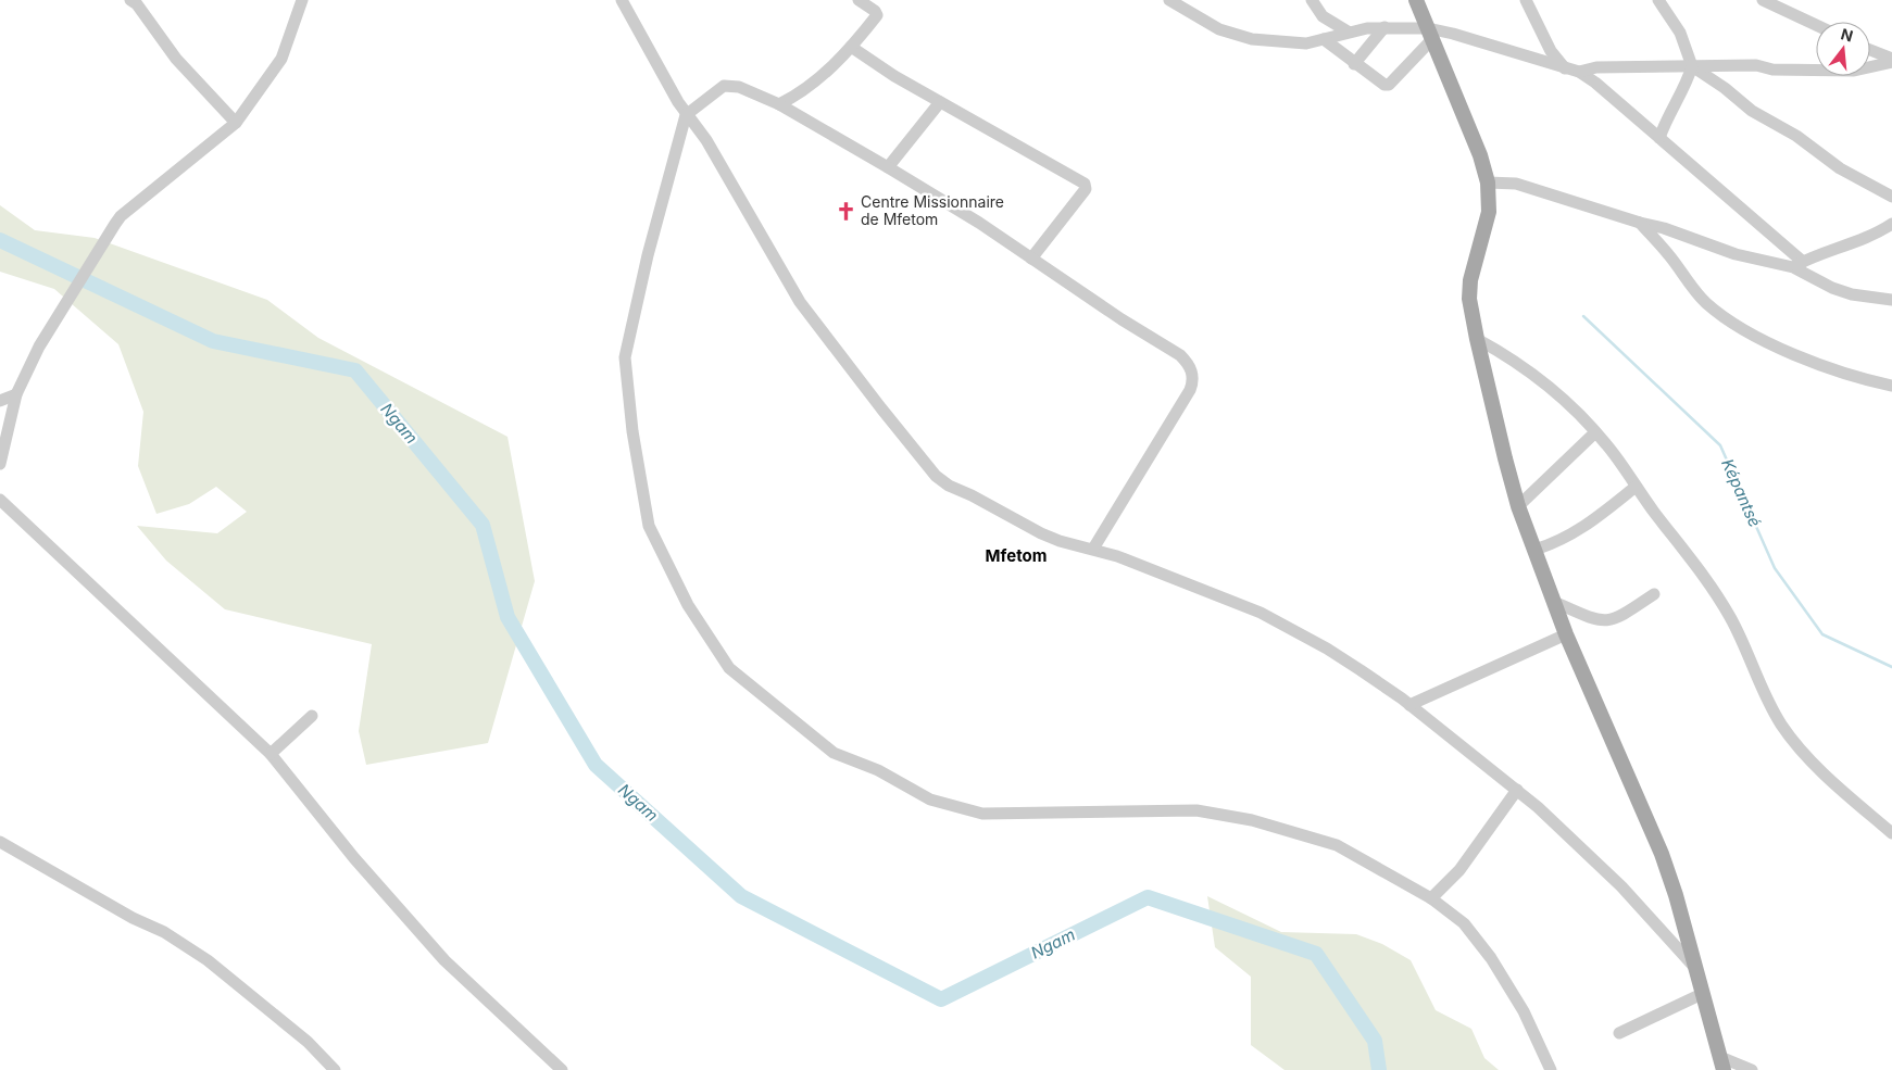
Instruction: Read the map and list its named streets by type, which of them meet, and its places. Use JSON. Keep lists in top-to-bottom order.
{
  "districts": ["Mfetom"],
  "water": ["Ngam", "Képantsé"],
  "places": {
    "church": ["Centre Missionnaire de Mfetom"]
  },
  "north": "top"
}
